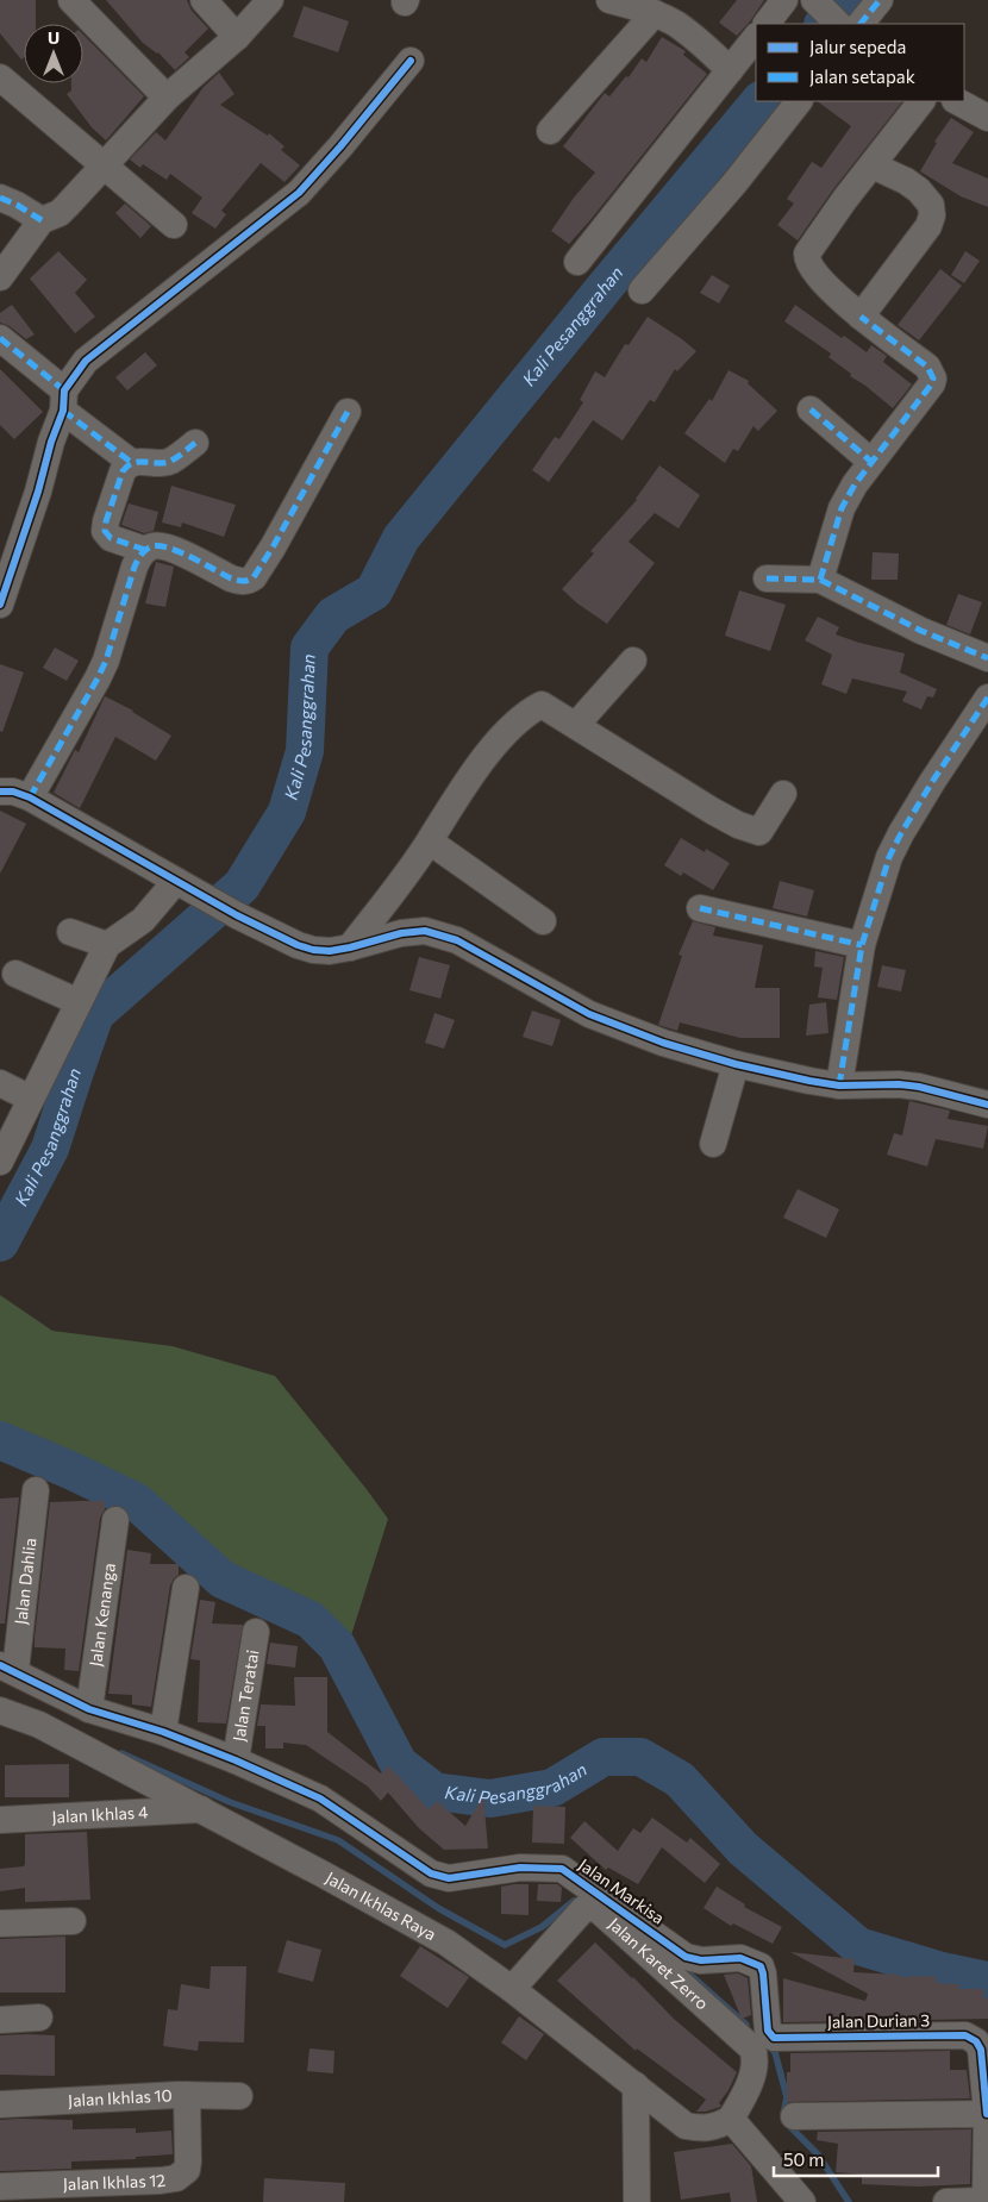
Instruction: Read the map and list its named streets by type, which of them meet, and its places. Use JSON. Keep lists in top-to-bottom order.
{
  "streets": {
    "street": [
      "Jalan Dahlia",
      "Jalan Kenanga",
      "Jalan Teratai",
      "Jalan Ikhlas 4",
      "Jalan Markisa",
      "Jalan Ikhlas Raya",
      "Jalan Karet Zerro",
      "Jalan Durian 3",
      "Jalan Ikhlas 10",
      "Jalan Ikhlas 12"
    ]
  },
  "crossings": [
    ["Jalan Dahlia", "Jalan Markisa"],
    ["Jalan Kenanga", "Jalan Markisa"],
    ["Jalan Teratai", "Jalan Markisa"],
    ["Jalan Ikhlas 4", "Jalan Ikhlas Raya"],
    ["Jalan Markisa", "Jalan Durian 3"],
    ["Jalan Ikhlas Raya", "Jalan Karet Zerro"],
    ["Jalan Ikhlas 10", "Jalan Ikhlas 12"]
  ],
  "water": ["Kali Pesanggrahan"],
  "legend": ["Jalur sepeda", "Jalan setapak"],
  "scale_bar": "50 m",
  "north": "top"
}
